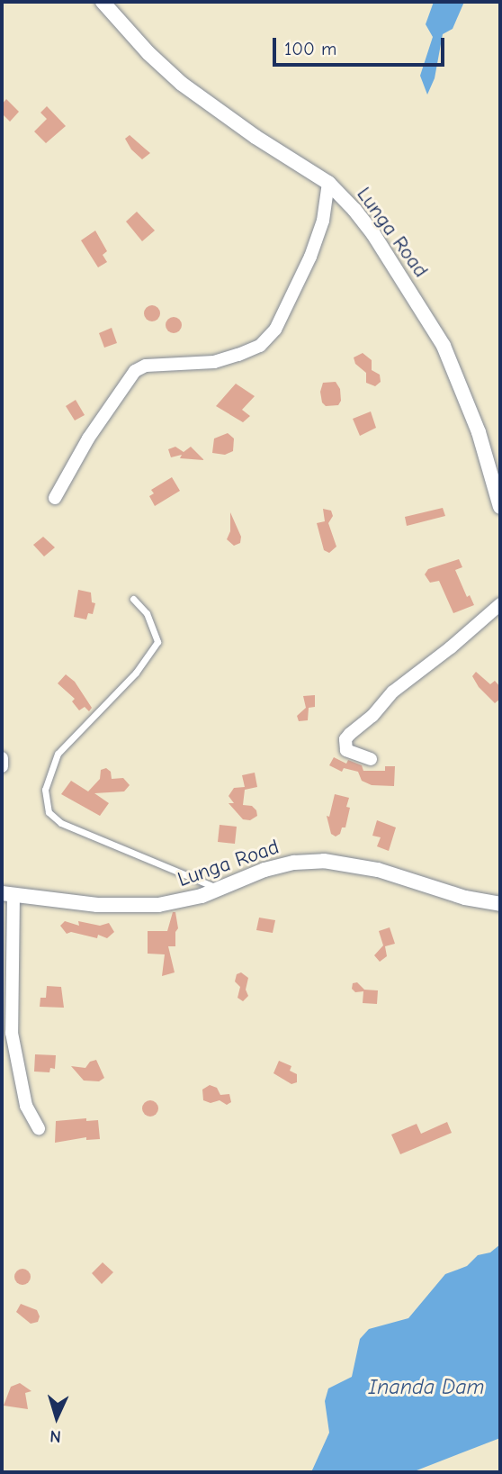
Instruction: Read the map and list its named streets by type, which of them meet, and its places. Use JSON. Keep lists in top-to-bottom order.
{
  "streets": {
    "street": ["Lunga Road"]
  },
  "water": ["Inanda Dam"],
  "scale_bar": "100 m",
  "north": "bottom"
}
